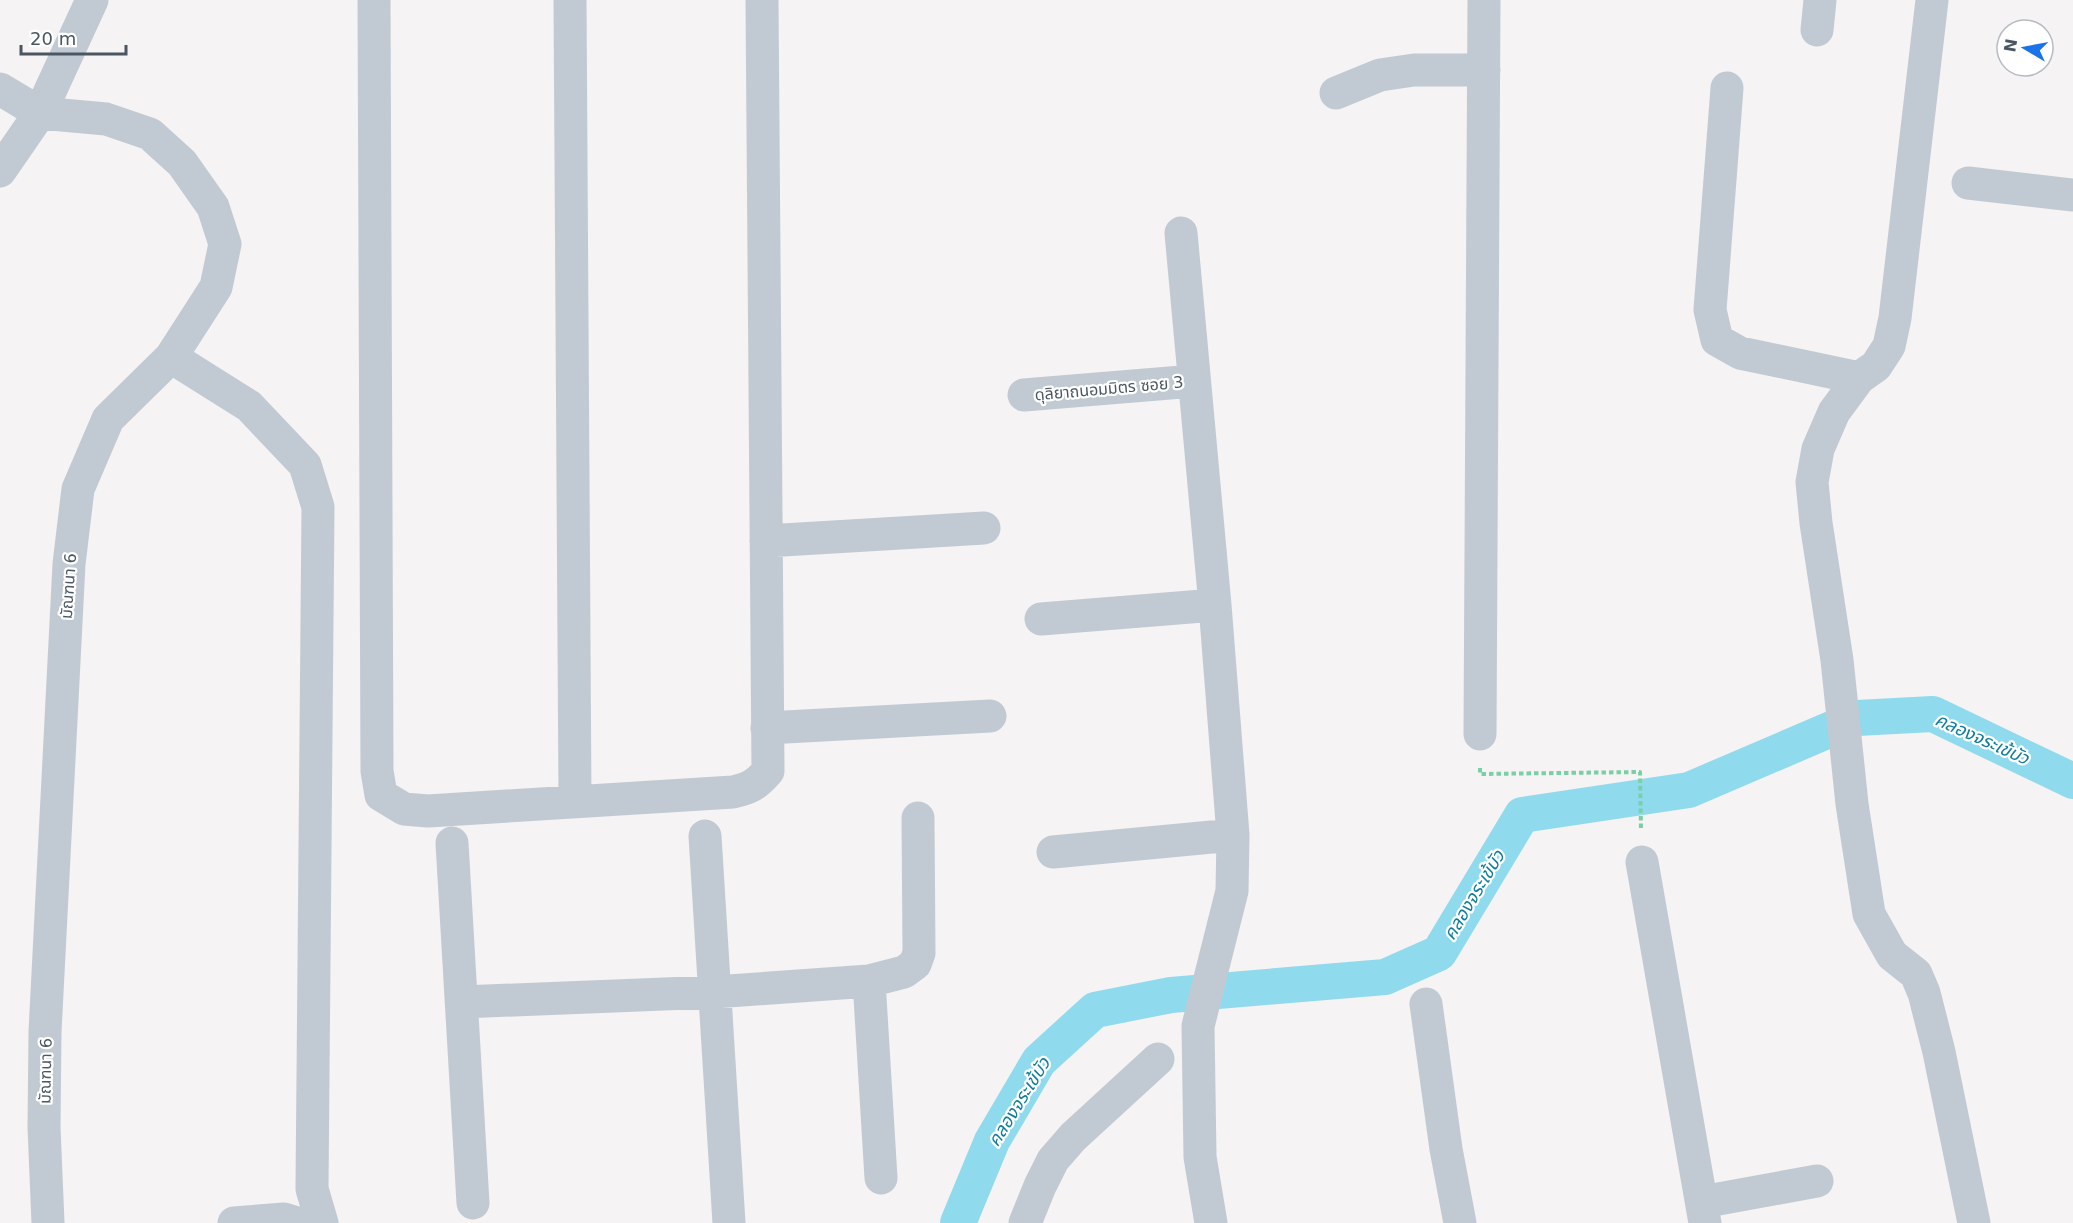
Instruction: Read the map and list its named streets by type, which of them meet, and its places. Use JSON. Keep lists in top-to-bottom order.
{
  "streets": {
    "street": ["ดุลิยาถนอมมิตร ซอย 3", "มัณฑนา 6"]
  },
  "water": ["คลองจระเข้บัว"],
  "scale_bar": "20 m",
  "north": "left"
}
